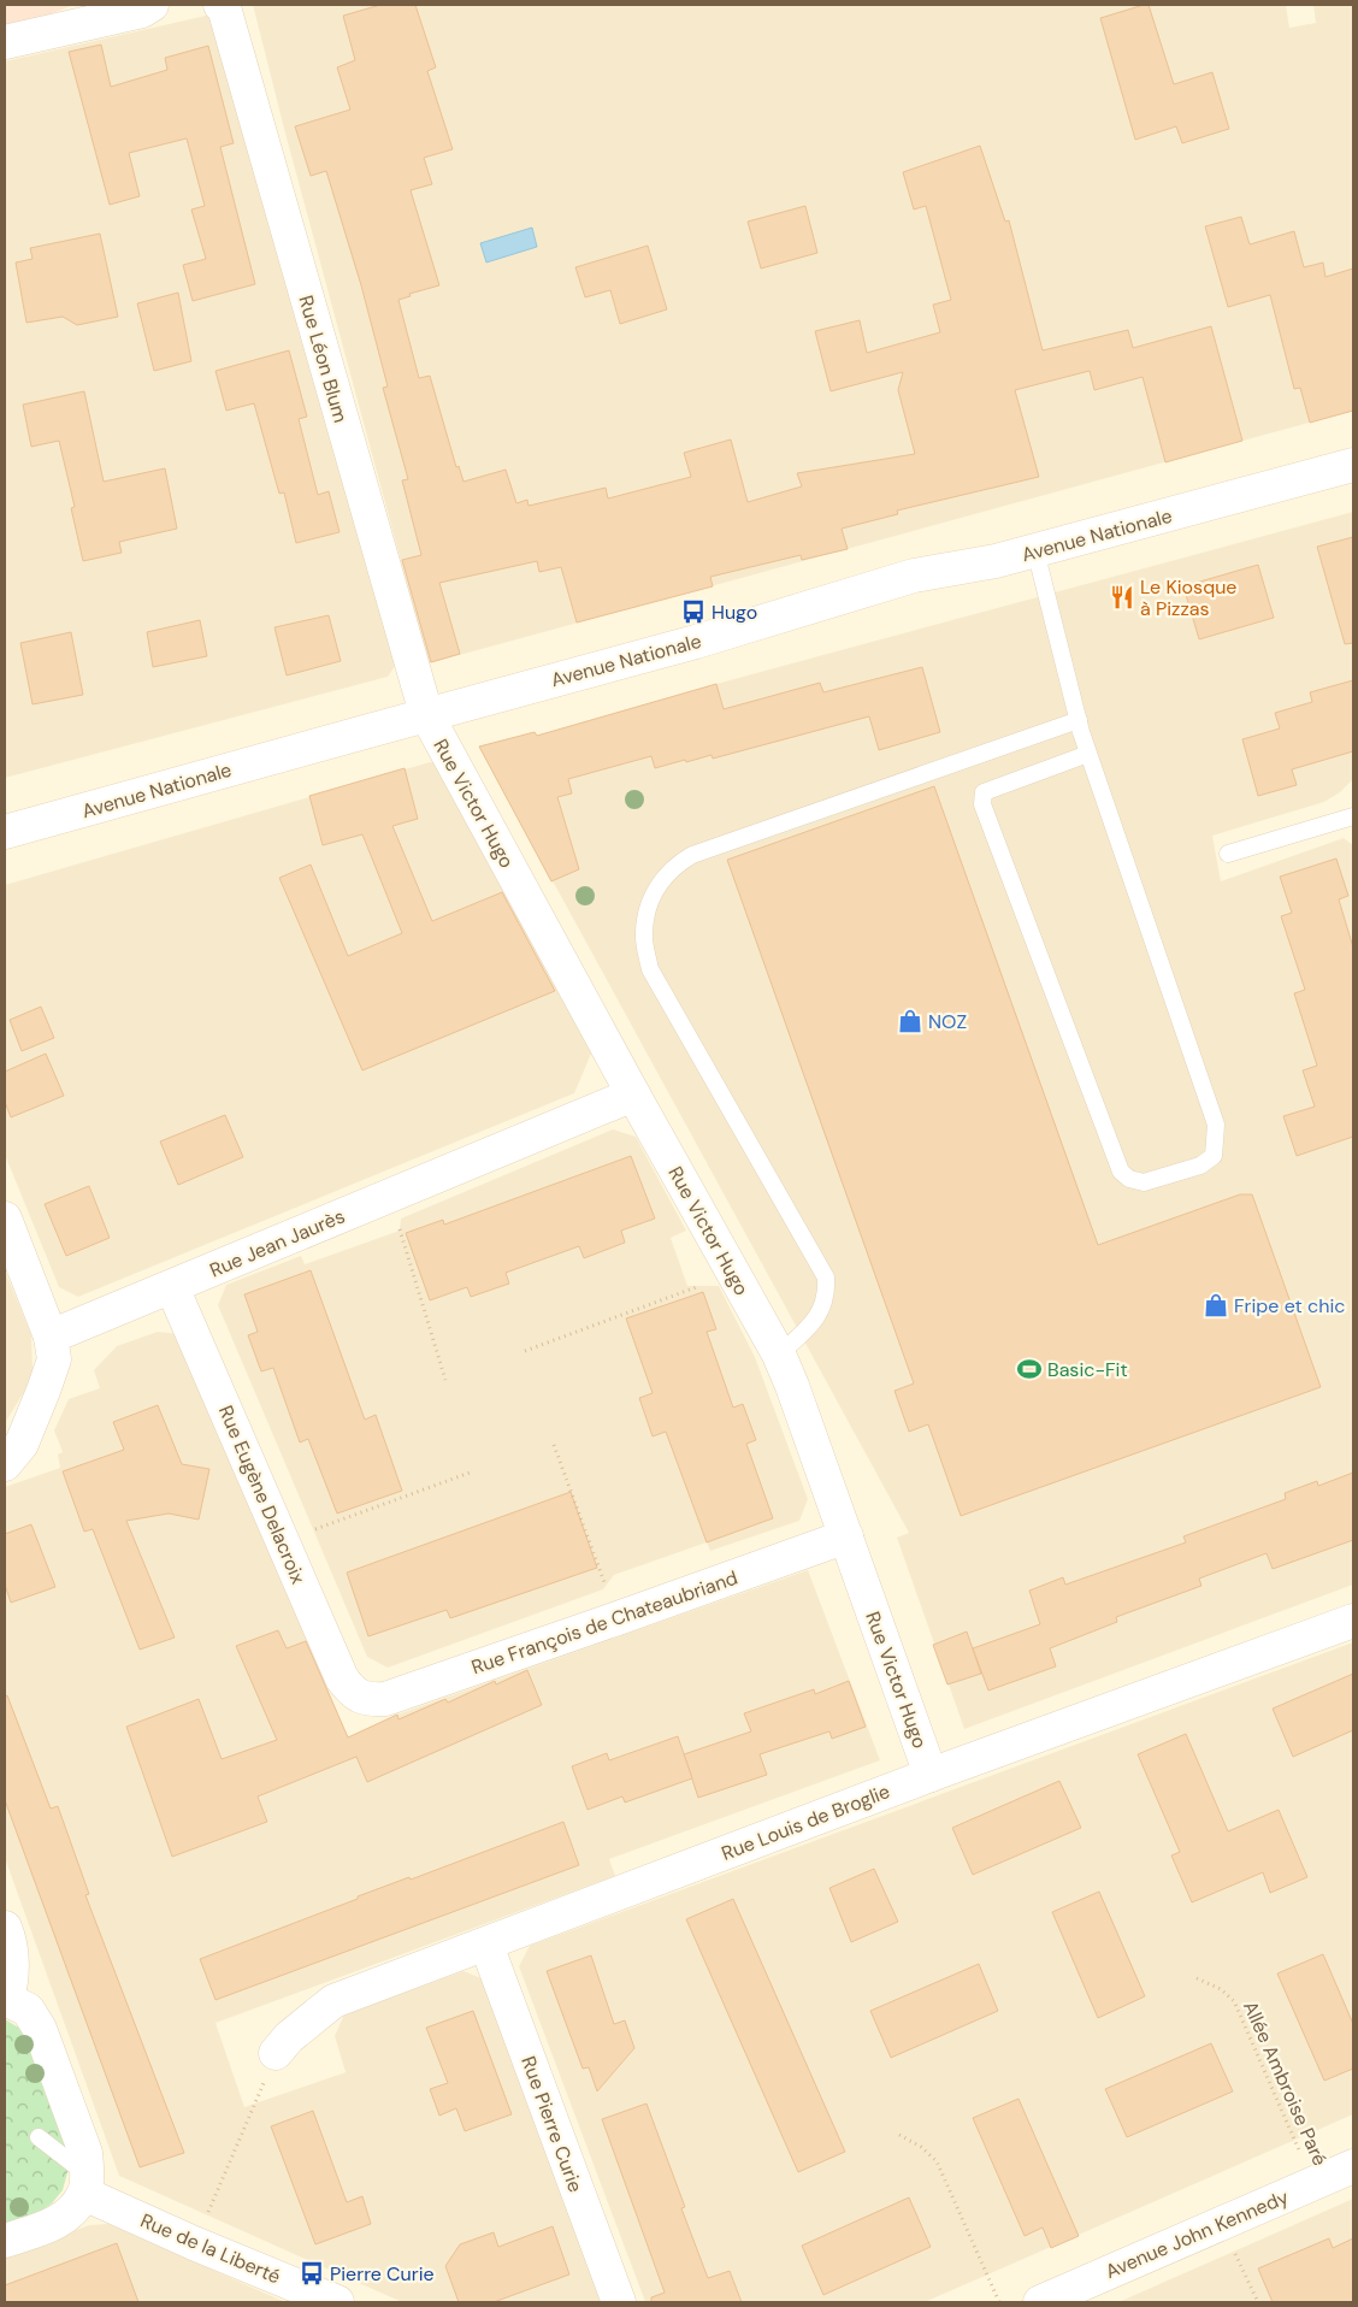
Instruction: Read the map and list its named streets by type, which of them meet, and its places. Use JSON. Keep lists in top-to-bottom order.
{
  "streets": {
    "street": [
      "Rue Léon Blum",
      "Avenue Nationale",
      "Rue Victor Hugo",
      "Rue Jean Jaurès",
      "Rue Eugène Delacroix",
      "Rue François de Chateaubriand",
      "Rue Louis de Broglie",
      "Rue Pierre Curie",
      "Avenue John Kennedy",
      "Rue de la Liberté"
    ],
    "path": ["Allée Ambroise Paré"]
  },
  "crossings": [
    ["Rue Léon Blum", "Avenue Nationale"],
    ["Rue Léon Blum", "Rue Victor Hugo"],
    ["Avenue Nationale", "Rue Victor Hugo"],
    ["Rue Victor Hugo", "Rue Jean Jaurès"],
    ["Rue Victor Hugo", "Rue François de Chateaubriand"],
    ["Rue Victor Hugo", "Rue Louis de Broglie"],
    ["Rue Jean Jaurès", "Rue Eugène Delacroix"],
    ["Rue Eugène Delacroix", "Rue François de Chateaubriand"],
    ["Rue Louis de Broglie", "Rue Pierre Curie"],
    ["Allée Ambroise Paré", "Avenue John Kennedy"]
  ],
  "places": {
    "restaurant": ["Le Kiosque à Pizzas"],
    "bus stop": ["Hugo", "Pierre Curie"],
    "shop": ["NOZ", "Fripe et chic"],
    "sports": ["Basic-Fit"]
  }
}
